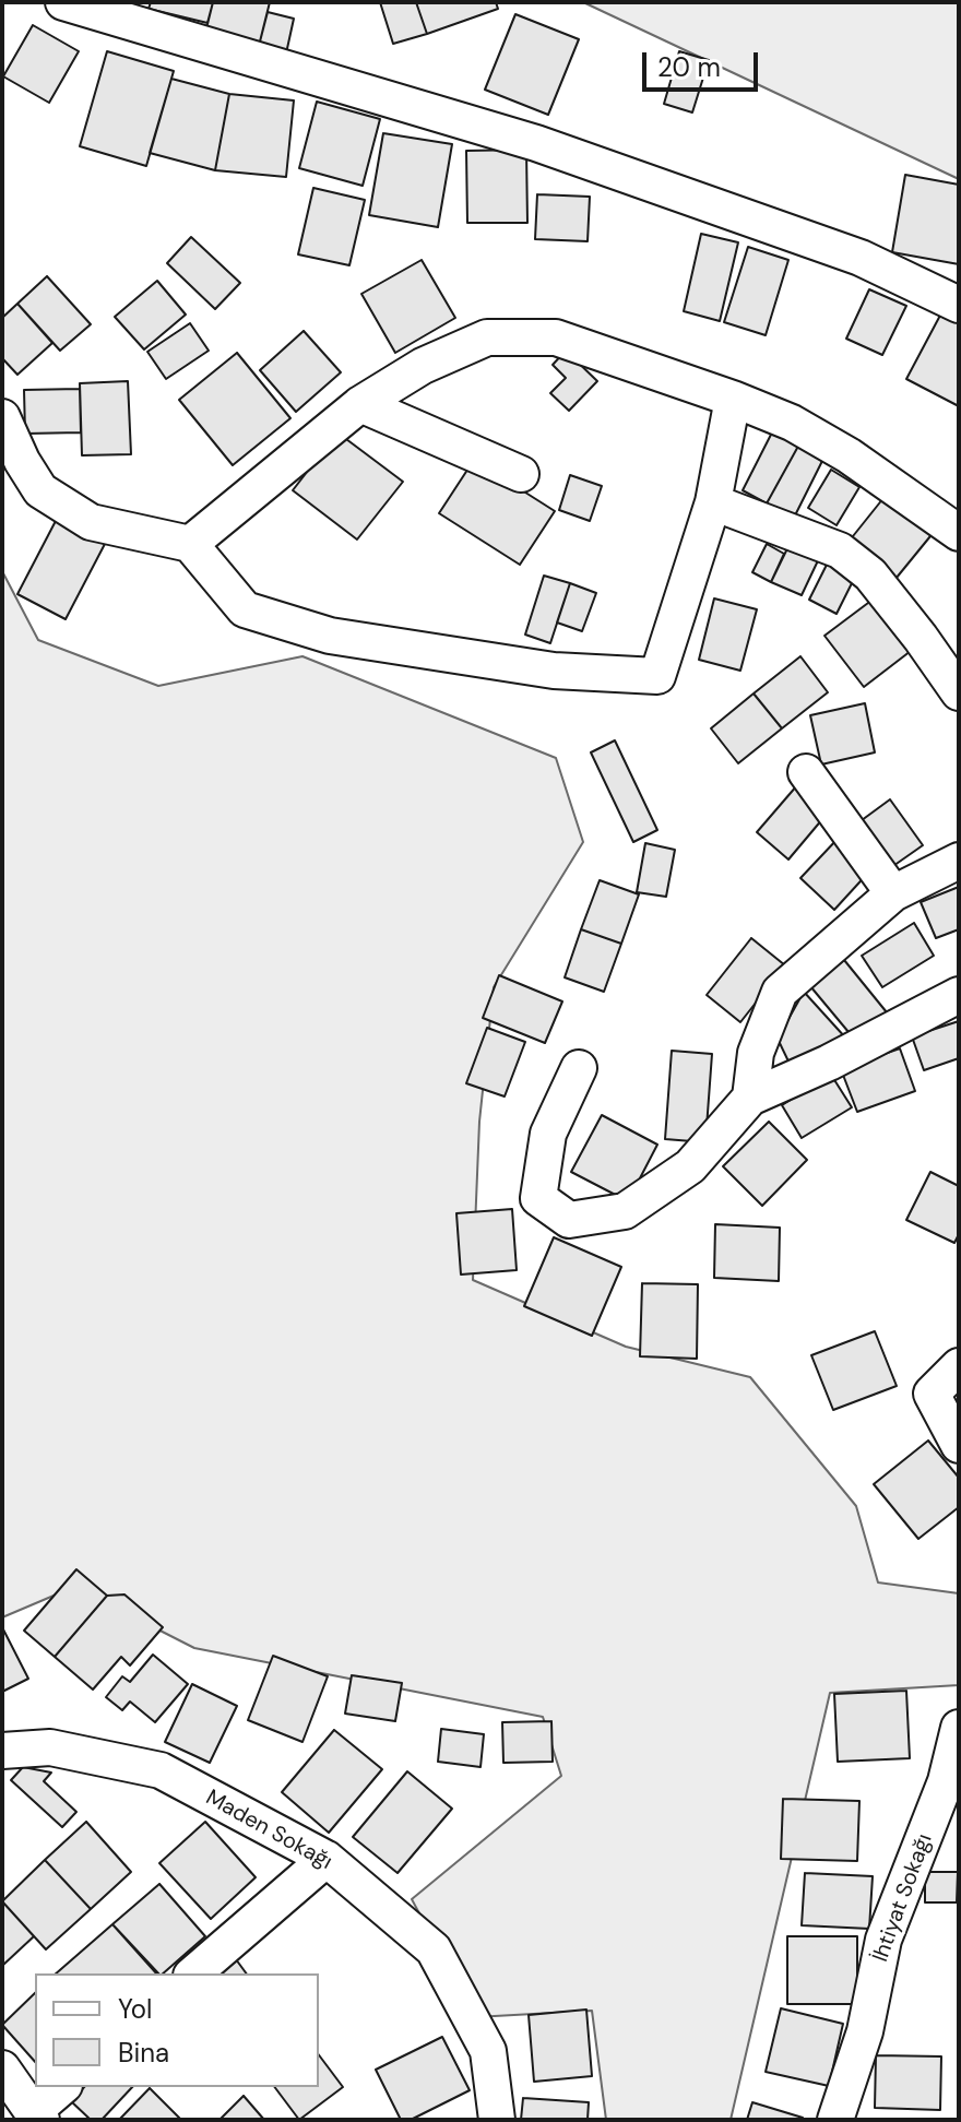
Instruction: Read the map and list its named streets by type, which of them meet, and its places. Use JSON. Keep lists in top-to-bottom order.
{
  "streets": {
    "street": ["Maden Sokağı", "İhtiyat Sokağı"]
  },
  "legend": ["Yol", "Bina"],
  "scale_bar": "20 m"
}
